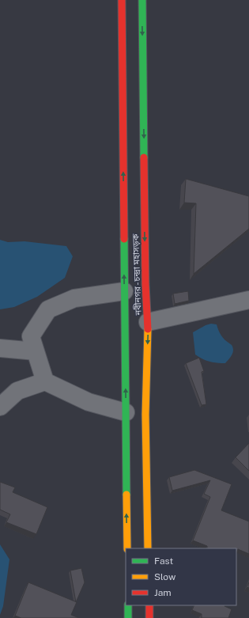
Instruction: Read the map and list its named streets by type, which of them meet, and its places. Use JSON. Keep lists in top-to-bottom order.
{
  "streets": {
    "highway": ["নবীনগর - চন্দ্রা মহাসড়ক"]
  },
  "legend": ["Fast", "Slow", "Jam"]
}
